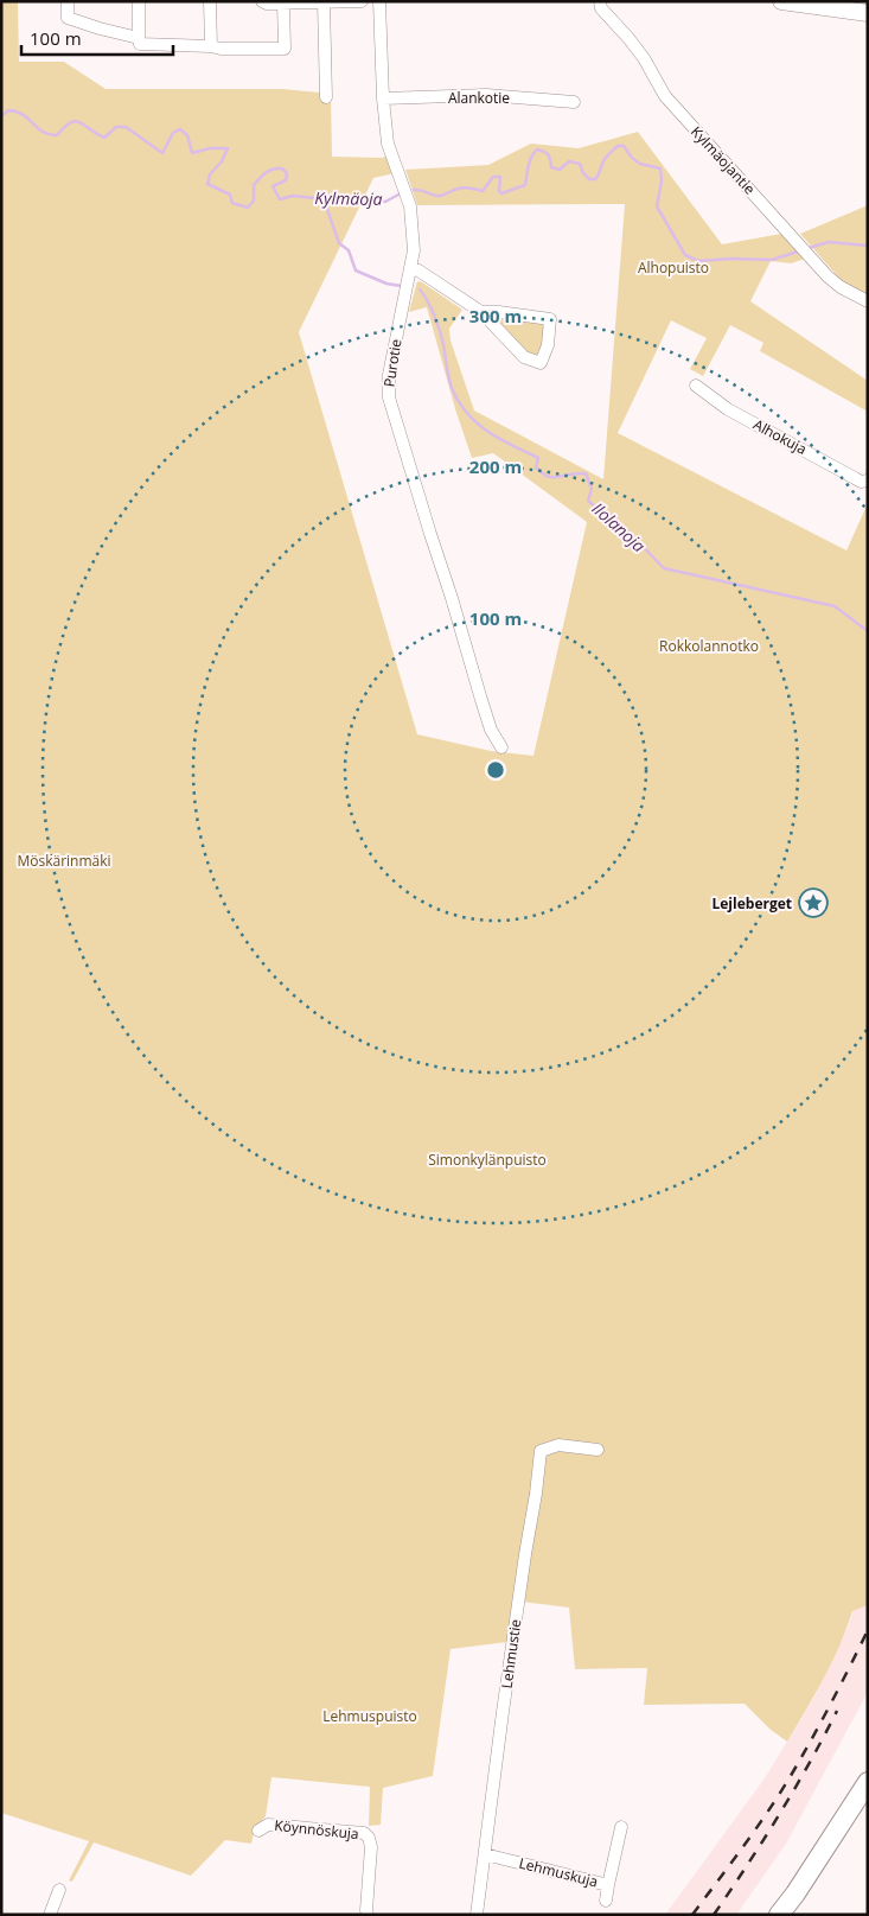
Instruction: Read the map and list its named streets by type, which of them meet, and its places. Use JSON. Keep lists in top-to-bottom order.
{
  "streets": {
    "street": [
      "Alankotie",
      "Kylmäojantie",
      "Purotie",
      "Alhokuja",
      "Lehmustie",
      "Köynnöskuja",
      "Lehmuskuja"
    ]
  },
  "crossings": [
    ["Alankotie", "Purotie"],
    ["Lehmustie", "Lehmuskuja"]
  ],
  "water": ["Kylmäoja", "Ilolanoja"],
  "parks": [
    "Alhopuisto",
    "Rokkolannotko",
    "Möskärinmäki",
    "Simonkylänpuisto",
    "Lehmuspuisto"
  ],
  "places": {
    "place": ["Lejleberget"]
  },
  "scale_bar": "100 m",
  "rings": ["300 m", "200 m", "100 m"]
}
